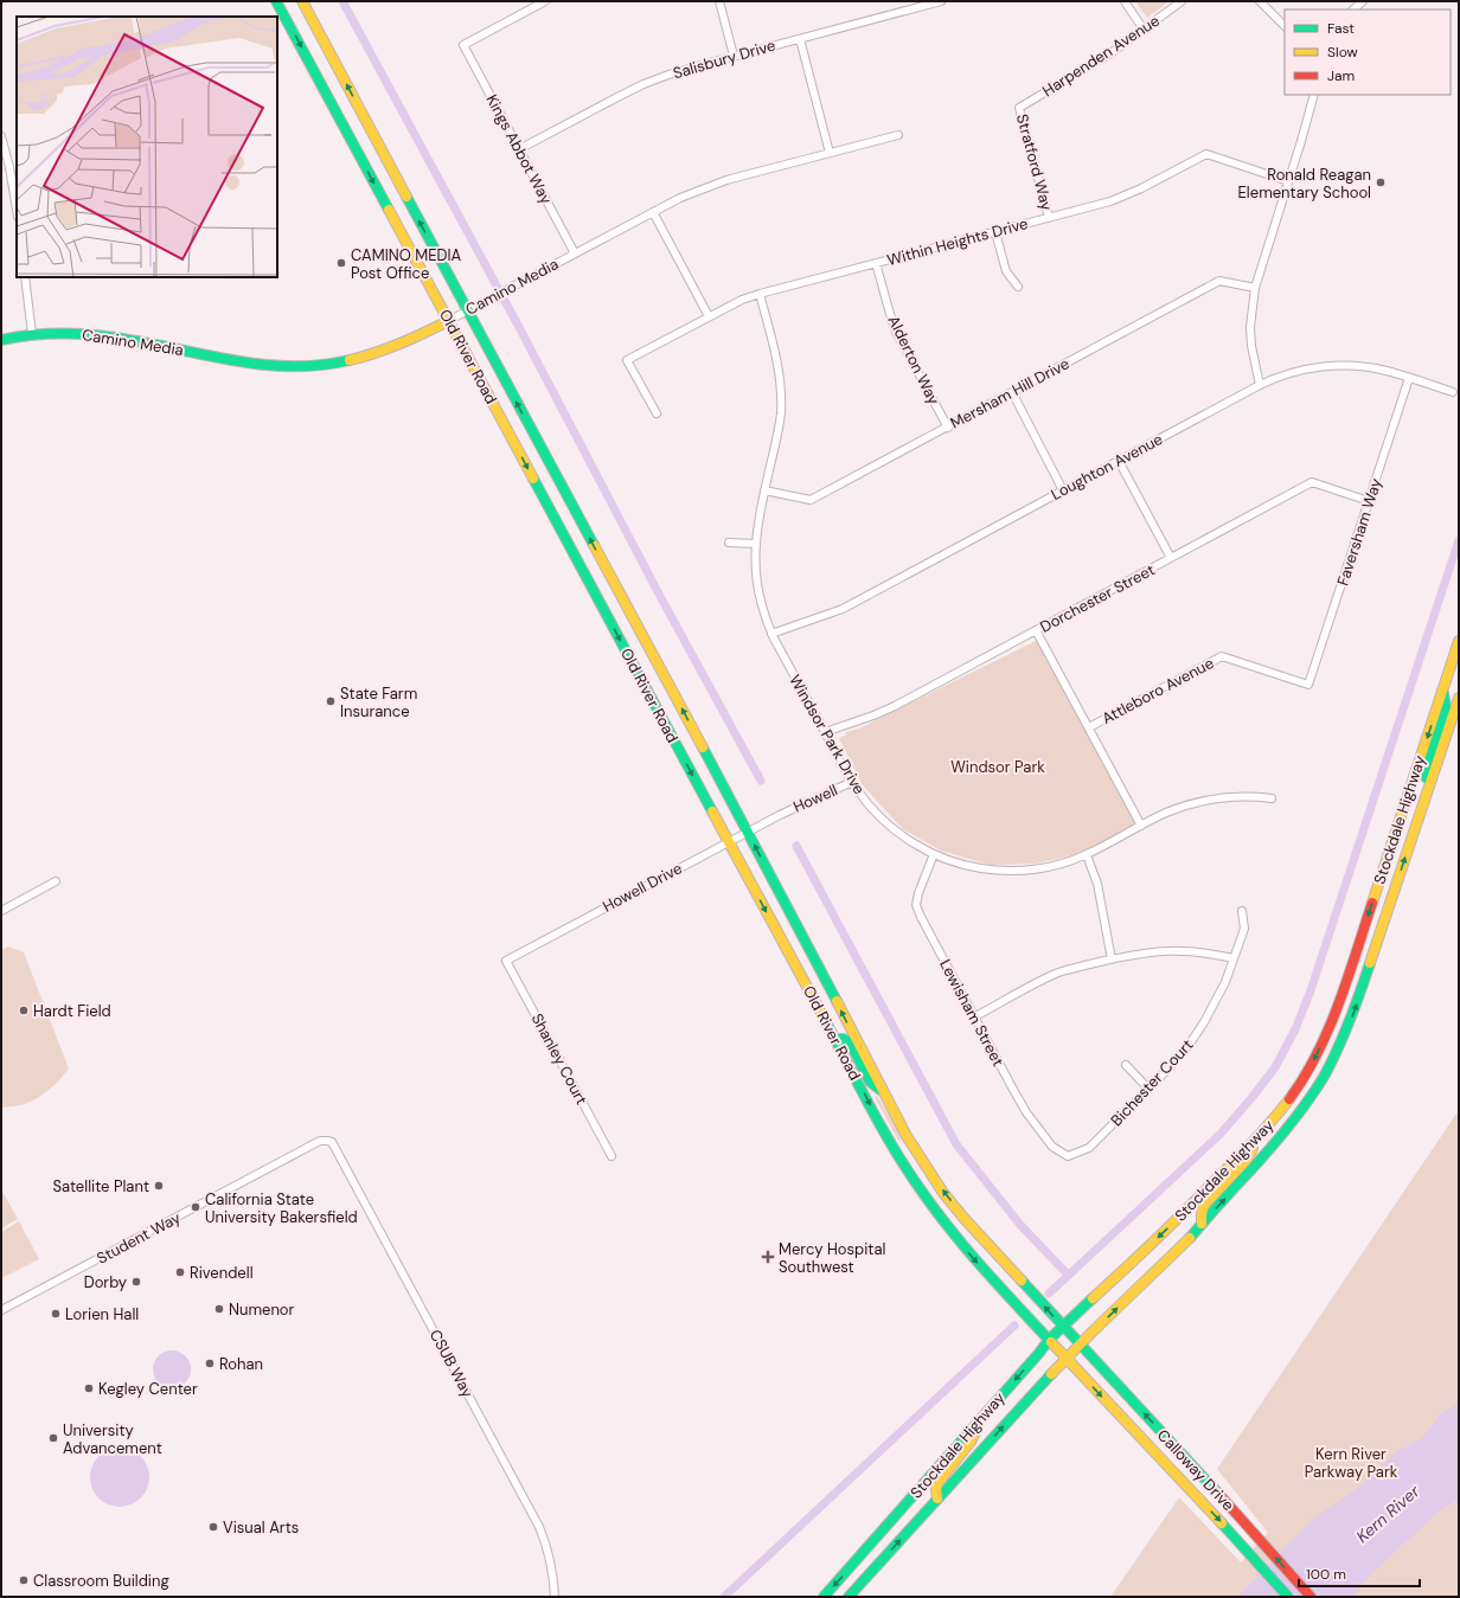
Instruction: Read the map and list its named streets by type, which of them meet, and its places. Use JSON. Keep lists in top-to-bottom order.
{
  "streets": {
    "main road": [
      "Camino Media",
      "Old River Road",
      "Stockdale Highway",
      "Calloway Drive"
    ],
    "street": [
      "Harpenden Avenue",
      "Salisbury Drive",
      "Kings Abbot Way",
      "Stratford Way",
      "Within Heights Drive",
      "Alderton Way",
      "Mersham Hill Drive",
      "Loughton Avenue",
      "Faversham Way",
      "Dorchester Street",
      "Attleboro Avenue",
      "Windsor Park Drive",
      "Howell",
      "Howell Drive",
      "Lewisham Street",
      "Shanley Court",
      "Bichester Court",
      "Student Way",
      "CSUB Way"
    ]
  },
  "crossings": [
    ["Harpenden Avenue", "Stratford Way"],
    ["Salisbury Drive", "Kings Abbot Way"],
    ["Kings Abbot Way", "Camino Media"],
    ["Stratford Way", "Within Heights Drive"],
    ["Within Heights Drive", "Alderton Way"],
    ["Within Heights Drive", "Windsor Park Drive"],
    ["Camino Media", "Old River Road"],
    ["Old River Road", "Stockdale Highway"],
    ["Old River Road", "Howell Drive"],
    ["Old River Road", "Calloway Drive"],
    ["Alderton Way", "Mersham Hill Drive"],
    ["Mersham Hill Drive", "Windsor Park Drive"],
    ["Loughton Avenue", "Faversham Way"],
    ["Loughton Avenue", "Windsor Park Drive"],
    ["Faversham Way", "Dorchester Street"],
    ["Faversham Way", "Attleboro Avenue"],
    ["Dorchester Street", "Windsor Park Drive"],
    ["Windsor Park Drive", "Howell"],
    ["Windsor Park Drive", "Lewisham Street"],
    ["Howell", "Howell Drive"],
    ["Stockdale Highway", "Calloway Drive"],
    ["Howell Drive", "Shanley Court"],
    ["Lewisham Street", "Bichester Court"],
    ["Student Way", "CSUB Way"]
  ],
  "water": ["Kern River"],
  "parks": ["Windsor Park", "Kern River Parkway Park"],
  "places": {
    "other": [
      "Ronald Reagan Elementary School",
      "CAMINO MEDIA Post Office",
      "State Farm Insurance",
      "Hardt Field",
      "Satellite Plant",
      "California State University Bakersfield",
      "Rivendell",
      "Dorby",
      "Numenor",
      "Lorien Hall",
      "Rohan",
      "Kegley Center",
      "University Advancement",
      "Visual Arts",
      "Classroom Building"
    ],
    "health": ["Mercy Hospital Southwest"]
  },
  "legend": ["Fast", "Slow", "Jam"],
  "scale_bar": "100 m"
}
